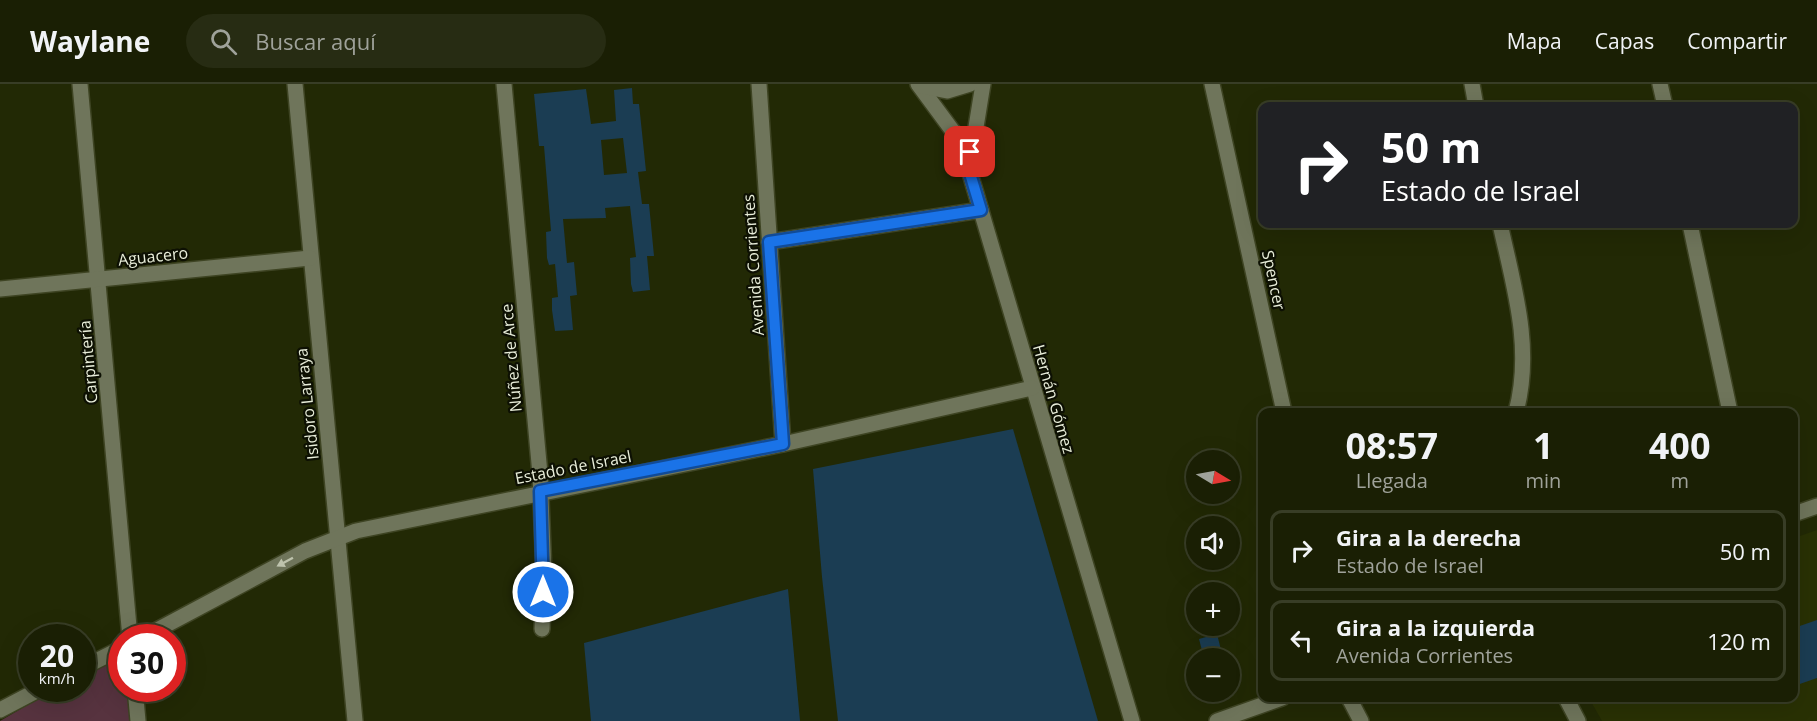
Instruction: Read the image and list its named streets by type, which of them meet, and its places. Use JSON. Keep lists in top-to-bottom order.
{
  "streets": {
    "street": [
      "Aguacero",
      "Avenida Corrientes",
      "Spencer",
      "Núñez de Arce",
      "Carpintería",
      "Hernán Gómez",
      "Isidoro Larraya",
      "Estado de Israel"
    ]
  },
  "crossings": [
    ["Aguacero", "Carpintería"],
    ["Aguacero", "Isidoro Larraya"],
    ["Avenida Corrientes", "Estado de Israel"],
    ["Núñez de Arce", "Estado de Israel"],
    ["Hernán Gómez", "Estado de Israel"],
    ["Isidoro Larraya", "Estado de Israel"]
  ],
  "north": "right",
  "page": {
    "header": "Waylane",
    "search": "Buscar aquí",
    "nav": ["Mapa", "Capas", "Compartir"],
    "turn": ["50 m", "Estado de Israel"],
    "eta": [
      "08:57",
      "Llegada",
      "1",
      "min",
      "400",
      "m"
    ],
    "map_buttons": ["+", "−"],
    "list": [
      {
        "name": "Gira a la derecha",
        "note": "Estado de Israel",
        "value": "50 m"
      },
      {
        "name": "Gira a la izquierda",
        "note": "Avenida Corrientes",
        "value": "120 m"
      }
    ],
    "speed": "20 km/h",
    "limit": "30"
  }
}
